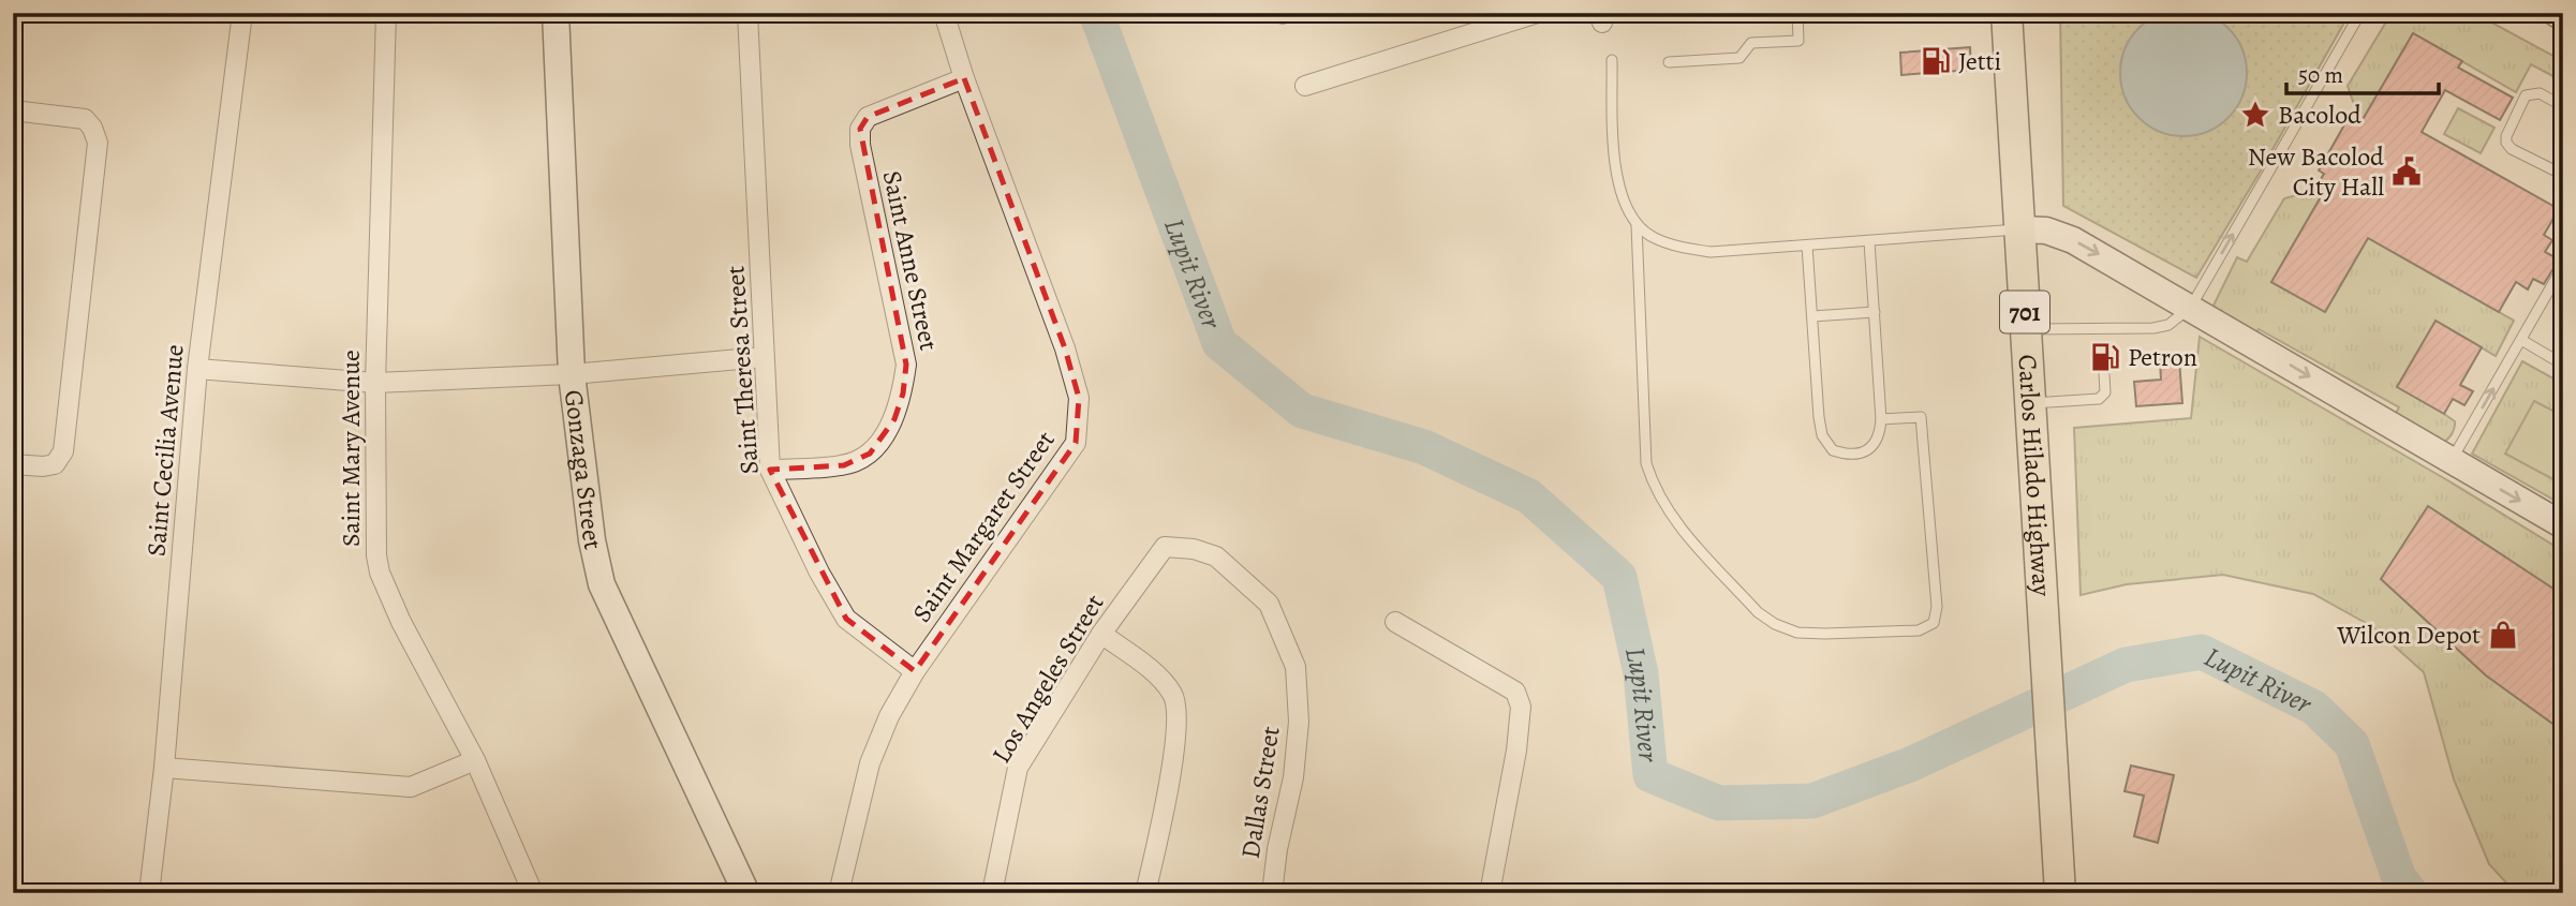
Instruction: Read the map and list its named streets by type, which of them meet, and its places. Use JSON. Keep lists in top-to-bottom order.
{
  "streets": {
    "main road": ["701", "Carlos Hilado Highway"],
    "street": [
      "Saint Anne Street",
      "Saint Theresa Street",
      "Saint Mary Avenue",
      "Saint Cecilia Avenue",
      "Gonzaga Street",
      "Saint Margaret Street",
      "Los Angeles Street",
      "Dallas Street"
    ]
  },
  "crossings": [
    ["Saint Anne Street", "Saint Theresa Street"],
    ["Saint Anne Street", "Saint Margaret Street"],
    ["Saint Theresa Street", "Saint Margaret Street"],
    ["Los Angeles Street", "Dallas Street"]
  ],
  "water": ["Lupit River"],
  "places": {
    "fuel station": ["Jetti", "Petron"],
    "place": ["Bacolod"],
    "public building": ["New Bacolod City Hall"],
    "shop": ["Wilcon Depot"]
  },
  "scale_bar": "50 m"
}
